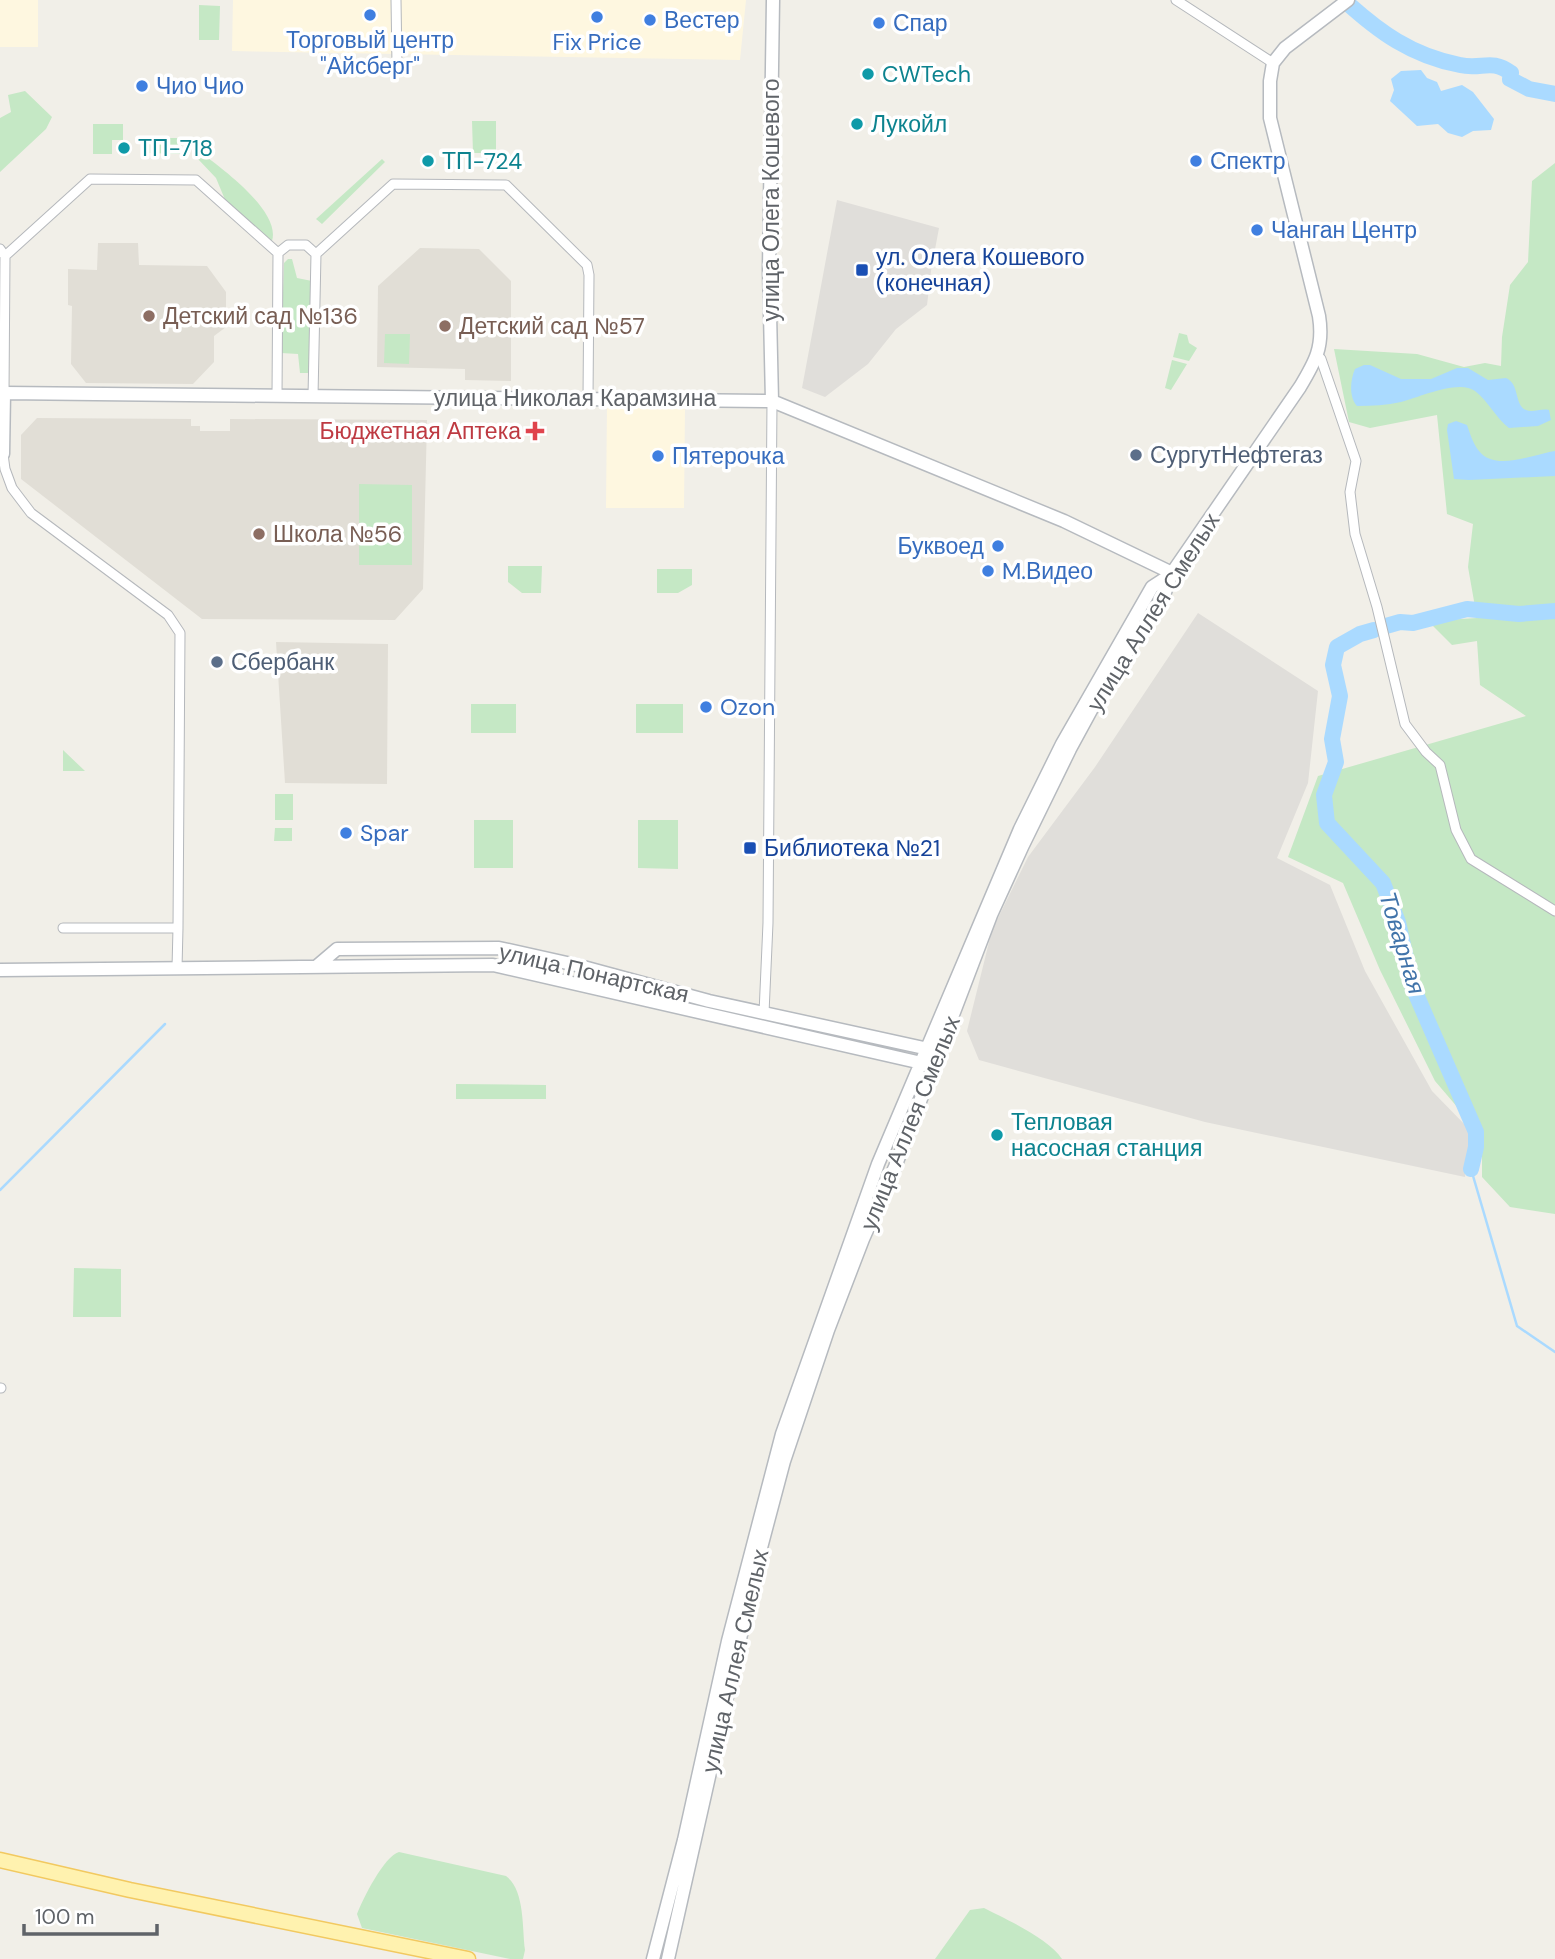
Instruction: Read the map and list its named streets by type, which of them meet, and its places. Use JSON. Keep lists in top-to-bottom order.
{
  "streets": {
    "main road": [
      "улица Олега Кошевого",
      "улица Николая Карамзина",
      "улица Аллея Смелых",
      "улица Понартская"
    ]
  },
  "crossings": [
    ["улица Олега Кошевого", "улица Николая Карамзина"],
    ["улица Николая Карамзина", "улица Аллея Смелых"],
    ["улица Аллея Смелых", "улица Понартская"]
  ],
  "water": ["Товарная"],
  "places": {
    "other": [
      "Торговый центр \"Айсберг\"",
      "Fix Price",
      "Вестер",
      "Спар",
      "CWTech",
      "Чио Чио",
      "Лукойл",
      "ТП-718",
      "ТП-724",
      "Спектр",
      "Чанган Центр",
      "Детский сад №136",
      "Детский сад №57",
      "СургутНефтегаз",
      "Пятерочка",
      "Школа №56",
      "Буквоед",
      "M.Видео",
      "Сбербанк",
      "Ozon",
      "Spar",
      "Тепловая насосная станция"
    ],
    "transit": ["ул. Олега Кошевого (конечная)", "Библиотека №21"],
    "health": ["Бюджетная Аптека"]
  },
  "scale_bar": "100 m"
}
